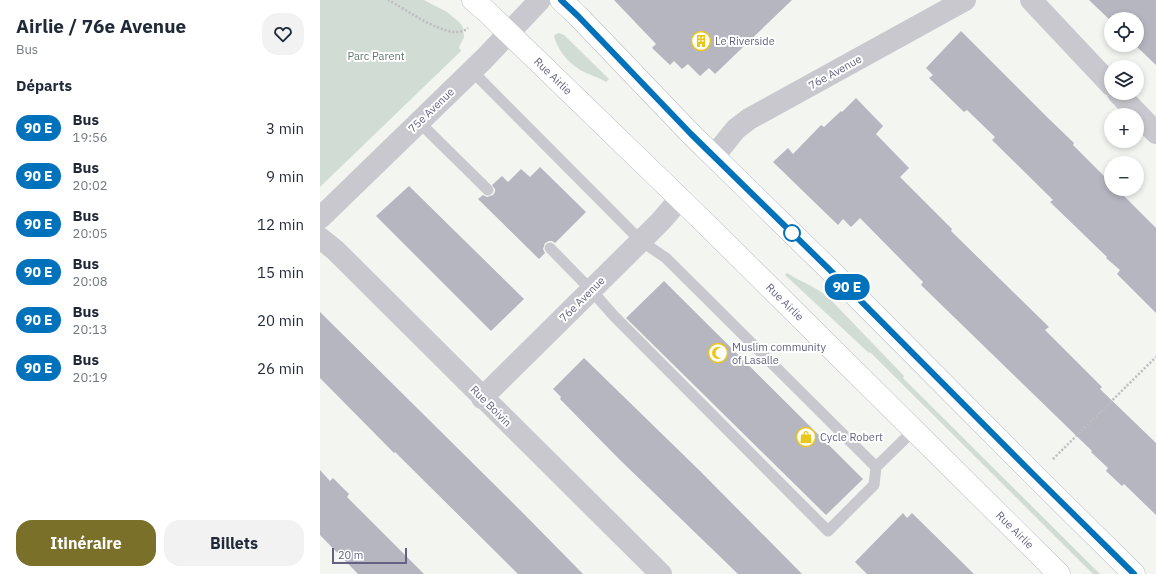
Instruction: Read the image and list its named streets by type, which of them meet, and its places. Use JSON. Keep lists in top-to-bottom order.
{
  "streets": {
    "main road": ["Rue Airlie"],
    "street": ["76e Avenue", "75e Avenue", "Rue Boivin"]
  },
  "crossings": [
    ["76e Avenue", "Rue Airlie"],
    ["76e Avenue", "Rue Boivin"],
    ["Rue Airlie", "75e Avenue"]
  ],
  "parks": ["Parc Parent"],
  "places": {
    "building": ["Le Riverside"],
    "mosque": ["Muslim community of Lasalle"],
    "shop": ["Cycle Robert"]
  },
  "scale_bar": "20 m",
  "page": {
    "heading": [
      ["Airlie / 76e Avenue", "Bus"],
      "Départs"
    ],
    "on_map": "90 E",
    "map_buttons": ["+", "−"],
    "list": [
      {
        "mark": "90 E",
        "name": "Bus",
        "note": "19:56",
        "value": "3 min"
      },
      {
        "mark": "90 E",
        "name": "Bus",
        "note": "20:02",
        "value": "9 min"
      },
      {
        "mark": "90 E",
        "name": "Bus",
        "note": "20:05",
        "value": "12 min"
      },
      {
        "mark": "90 E",
        "name": "Bus",
        "note": "20:08",
        "value": "15 min"
      },
      {
        "mark": "90 E",
        "name": "Bus",
        "note": "20:13",
        "value": "20 min"
      },
      {
        "mark": "90 E",
        "name": "Bus",
        "note": "20:19",
        "value": "26 min"
      }
    ],
    "buttons": ["Itinéraire", "Billets"],
    "scale": "20 m"
  }
}
